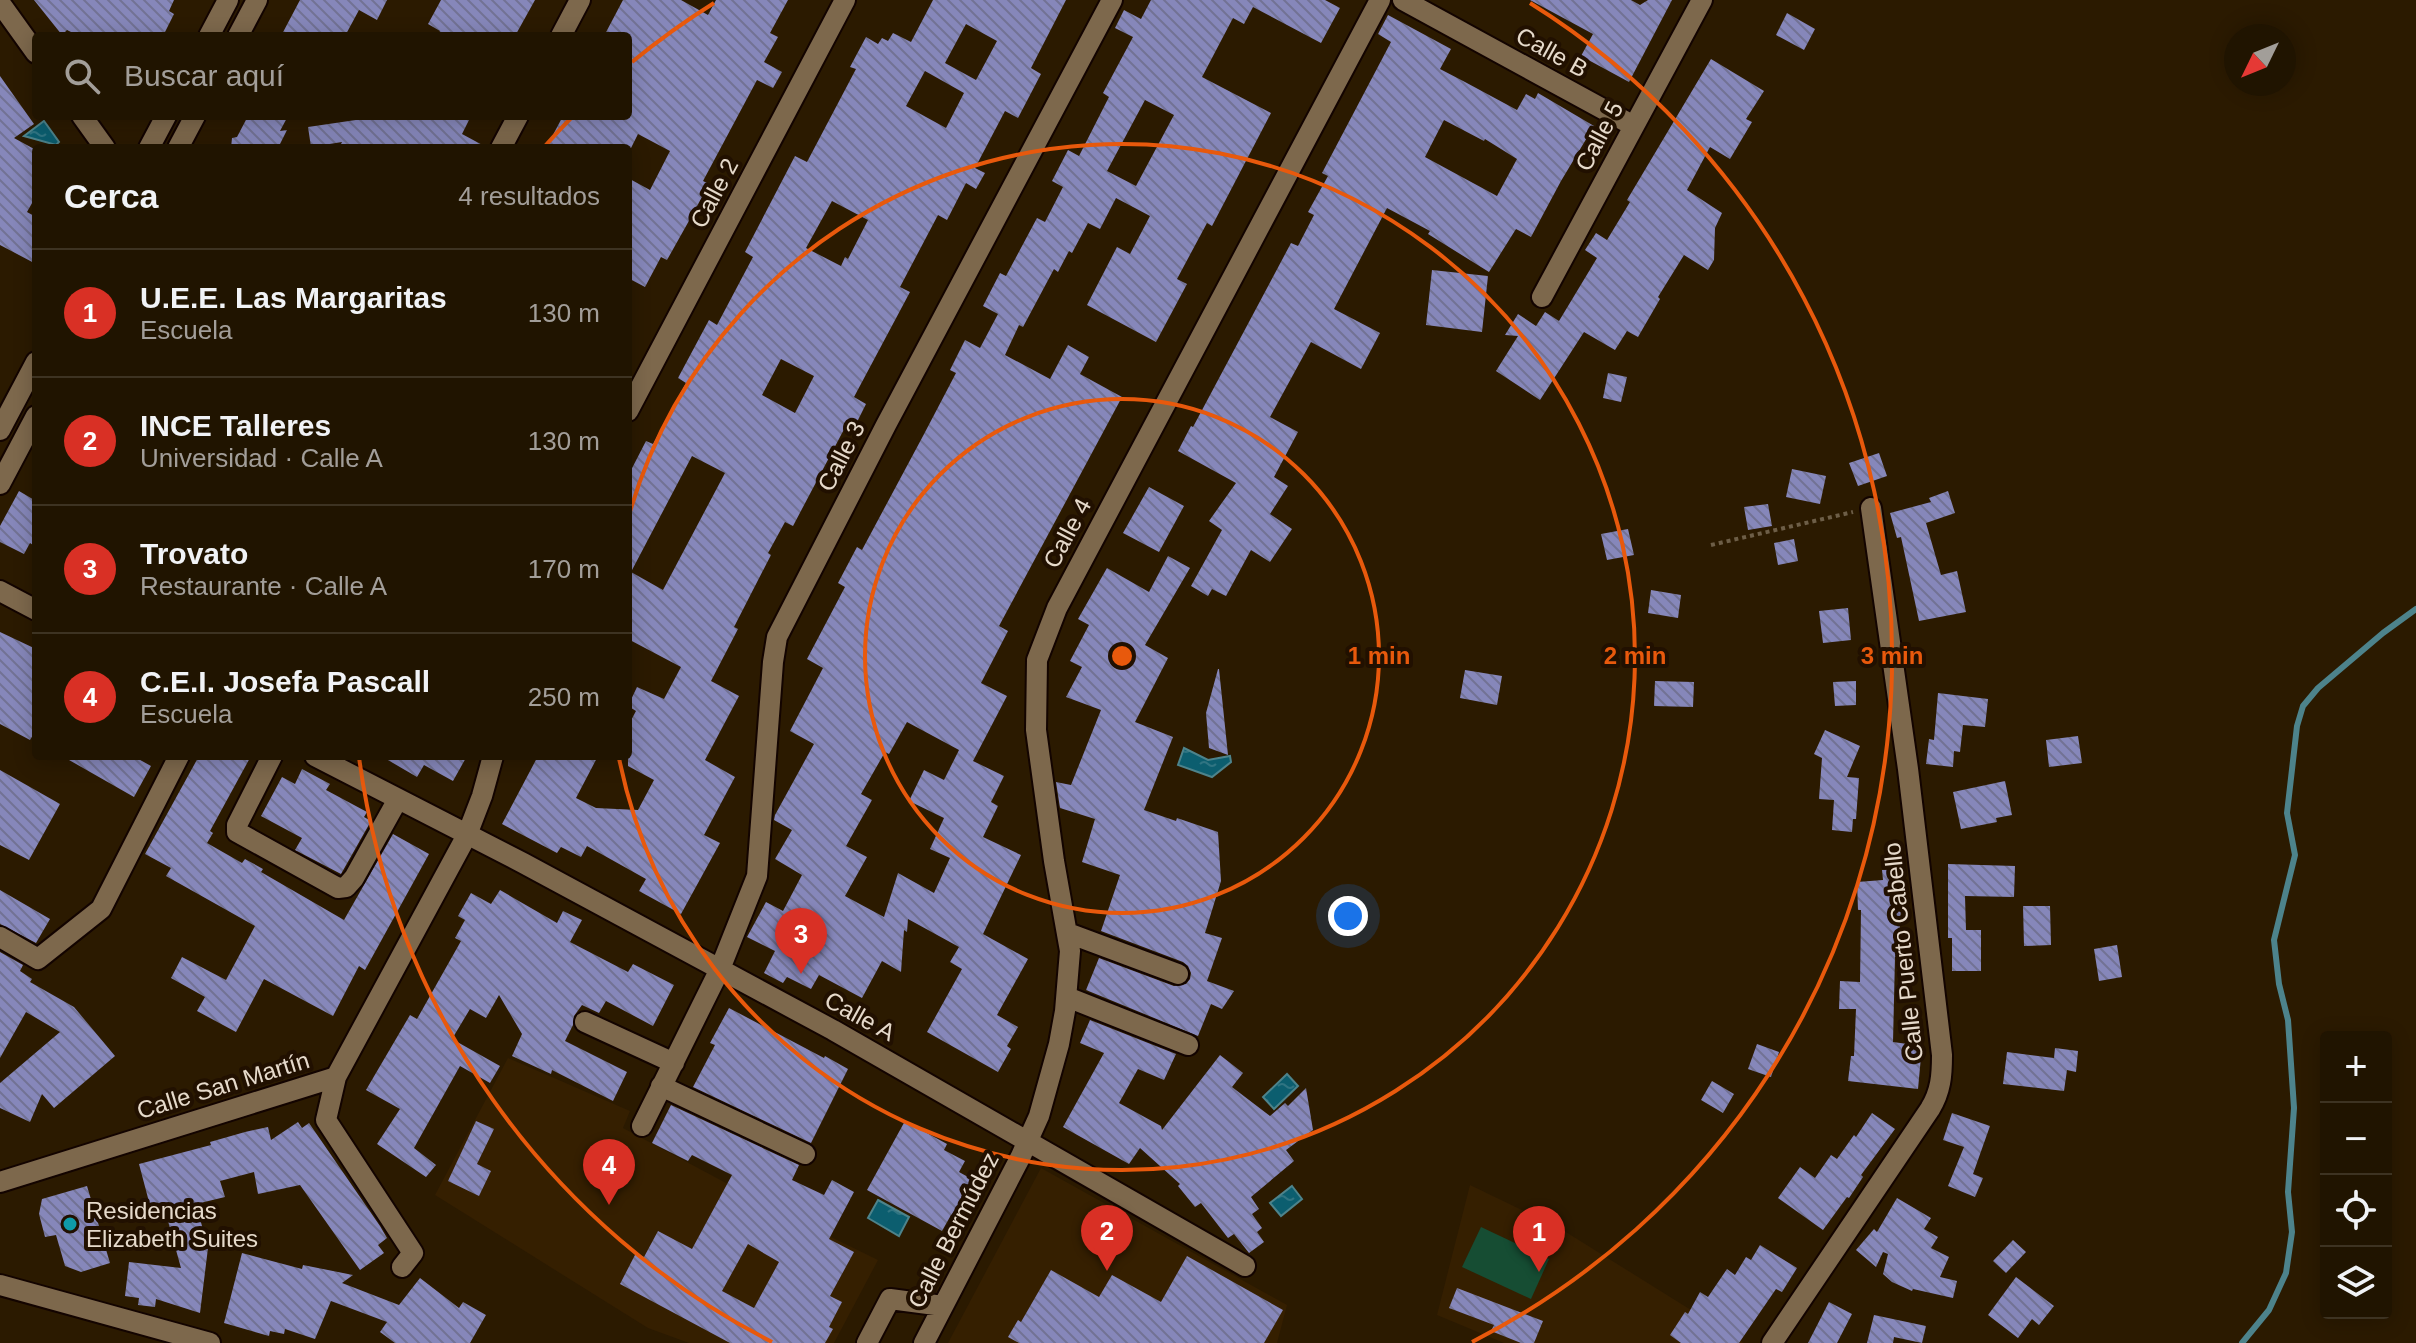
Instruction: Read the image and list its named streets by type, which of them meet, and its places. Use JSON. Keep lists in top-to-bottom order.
{
  "streets": {
    "street": [
      "Calle B",
      "Calle 5",
      "Calle 2",
      "Calle 3",
      "Calle 4",
      "Calle Puerto Cabello",
      "Calle A",
      "Calle San Martín",
      "Calle Bermúdez"
    ]
  },
  "crossings": [
    ["Calle B", "Calle 5"],
    ["Calle 3", "Calle A"],
    ["Calle 4", "Calle A"],
    ["Calle 4", "Calle Bermúdez"],
    ["Calle A", "Calle San Martín"],
    ["Calle A", "Calle Bermúdez"]
  ],
  "places": ["Residencias Elizabeth Suites"],
  "north": "bottom left",
  "page": {
    "search": "Buscar aquí",
    "heading": ["Cerca", "4 resultados"],
    "list": [
      {
        "mark": "1",
        "name": "U.E.E. Las Margaritas",
        "note": "Escuela",
        "value": "130 m"
      },
      {
        "mark": "2",
        "name": "INCE Talleres",
        "note": "Universidad · Calle A",
        "value": "130 m"
      },
      {
        "mark": "3",
        "name": "Trovato",
        "note": "Restaurante · Calle A",
        "value": "170 m"
      },
      {
        "mark": "4",
        "name": "C.E.I. Josefa Pascall",
        "note": "Escuela",
        "value": "250 m"
      }
    ],
    "pins": [
      "3",
      "4",
      "2",
      "1"
    ],
    "map_buttons": ["+", "−"]
  },
  "rings": ["1 min", "2 min", "3 min"]
}
